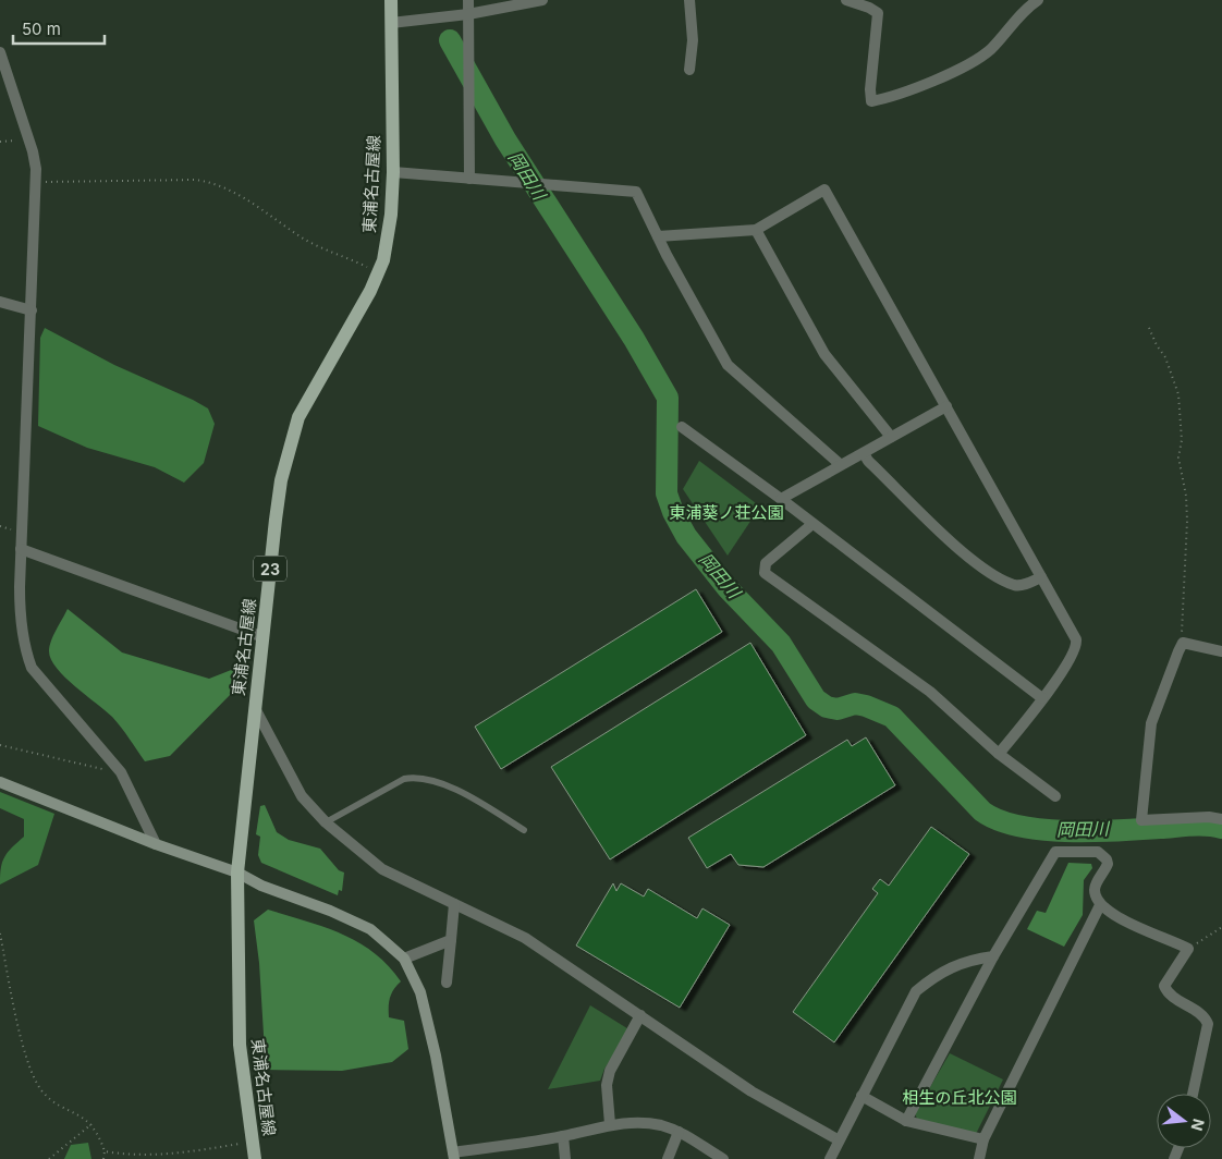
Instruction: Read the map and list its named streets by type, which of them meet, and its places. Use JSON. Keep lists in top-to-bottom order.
{
  "streets": {
    "main road": ["東浦名古屋線", "23"]
  },
  "water": ["岡田川"],
  "parks": ["東浦葵ノ荘公園", "相生の丘北公園"],
  "scale_bar": "50 m",
  "north": "right"
}
